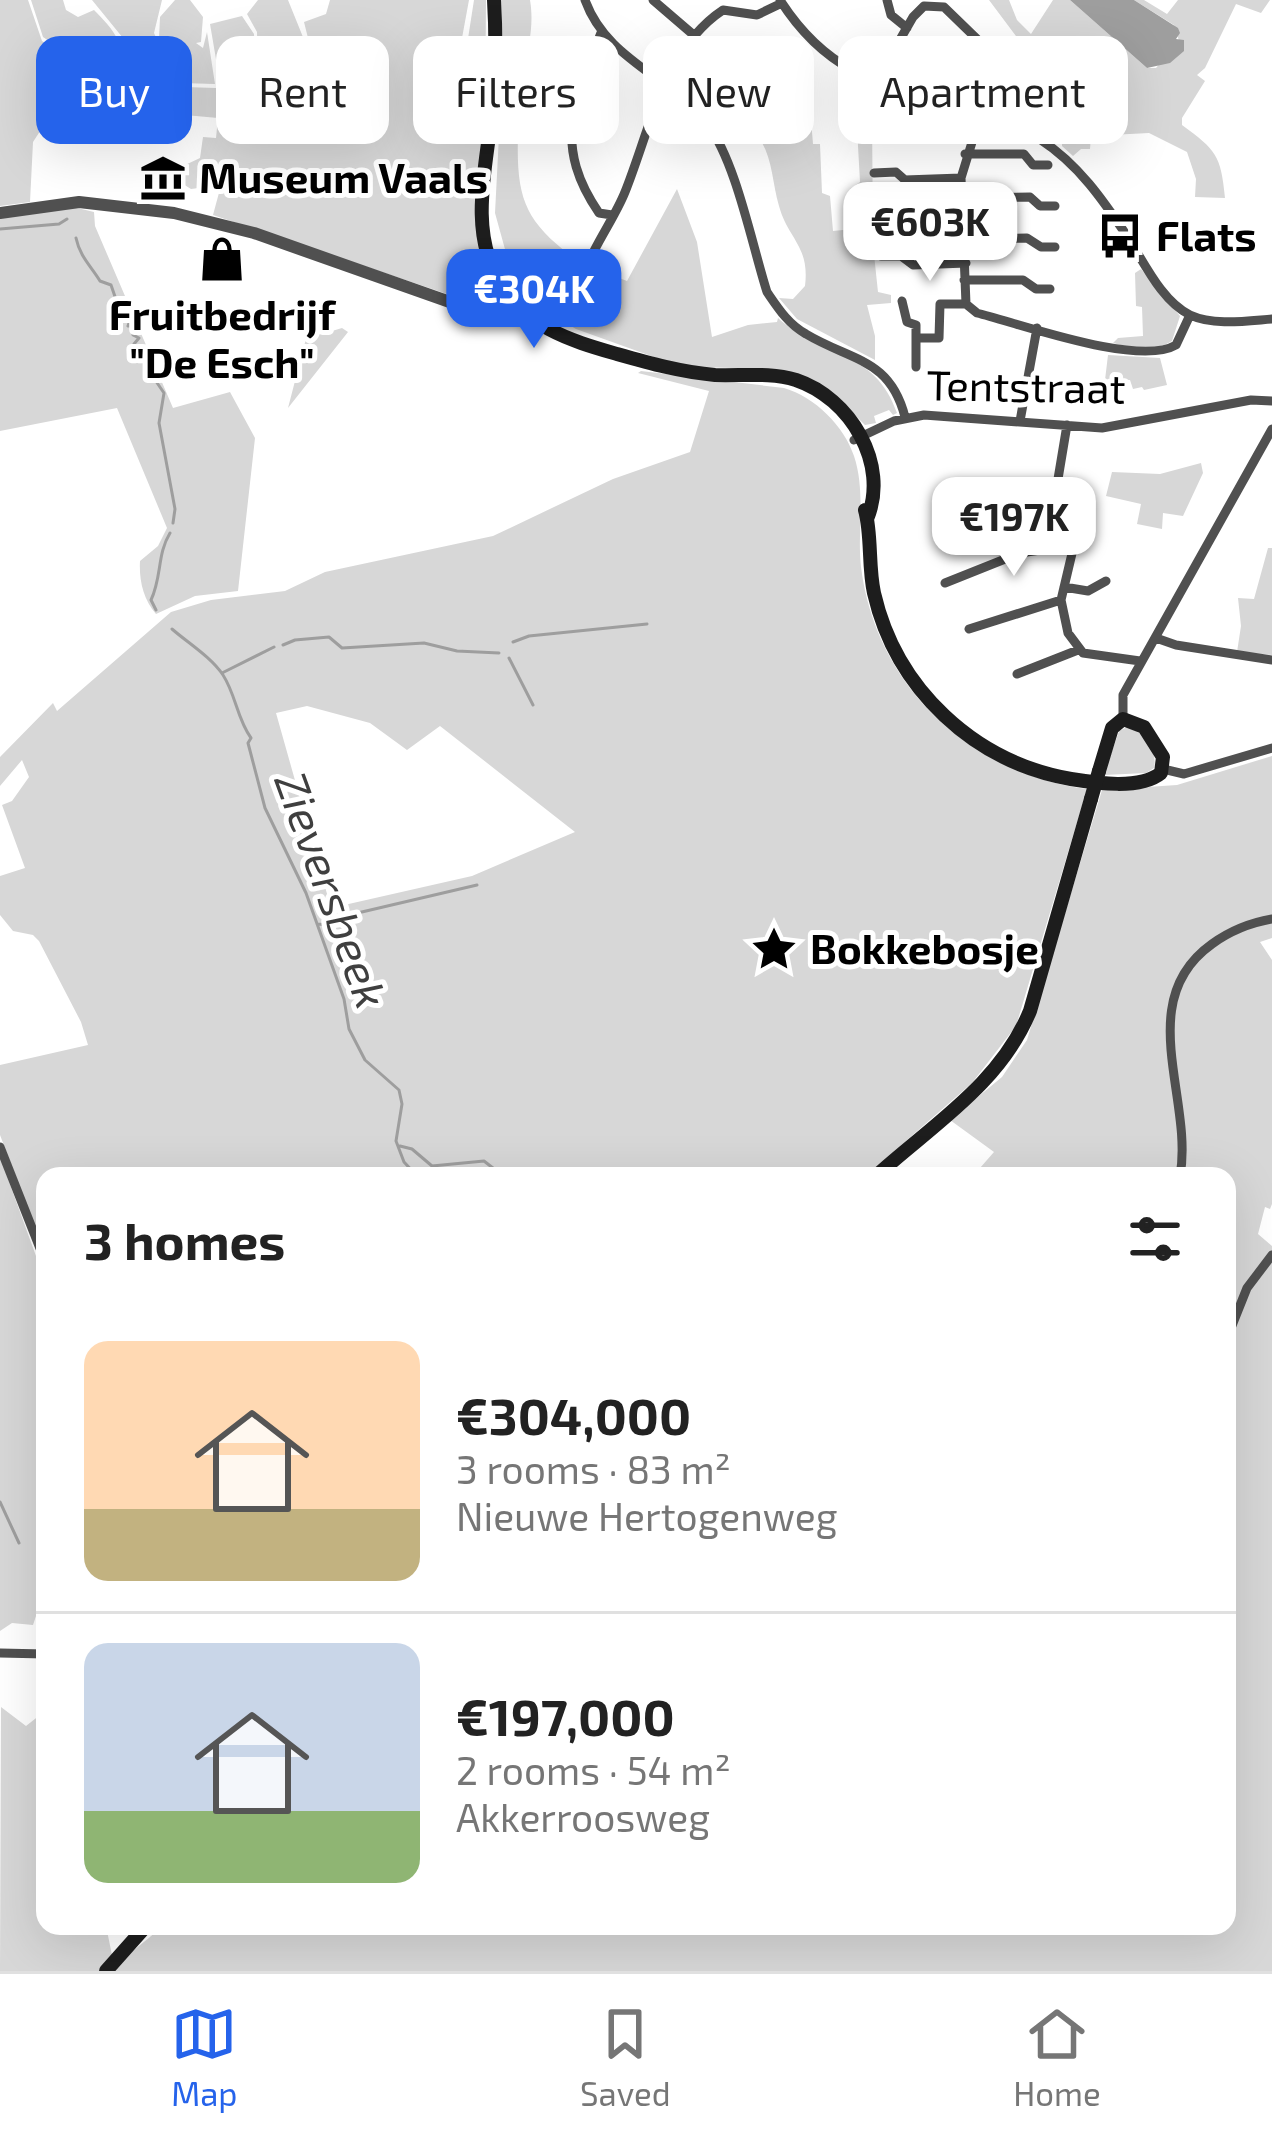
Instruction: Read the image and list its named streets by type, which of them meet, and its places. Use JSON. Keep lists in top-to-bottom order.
{
  "streets": {
    "street": ["Tentstraat"]
  },
  "water": ["Zieversbeek"],
  "places": {
    "museum": ["Museum Vaals"],
    "bus stop": ["Flats"],
    "shop": ["Fruitbedrijf \"De Esch\""],
    "place": ["Bokkebosje"]
  },
  "page": {
    "chip": [
      "Buy",
      "Rent",
      "Filters",
      "New",
      "Apartment"
    ],
    "price": ["€603K", "€304K", "€197K"],
    "heading": "3 homes",
    "list": [
      {
        "name": "€304,000",
        "note": "3 rooms · 83 m² · Nieuwe Hertogenweg"
      },
      {
        "name": "€197,000",
        "note": "2 rooms · 54 m² · Akkerroosweg"
      }
    ],
    "tabs": ["Map", "Saved", "Home"]
  }
}
